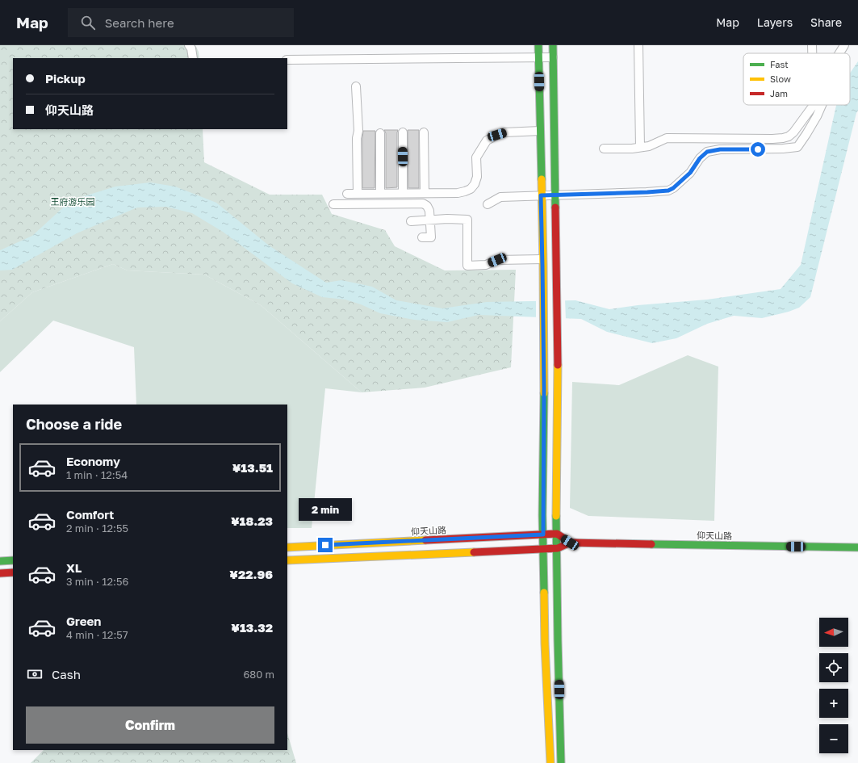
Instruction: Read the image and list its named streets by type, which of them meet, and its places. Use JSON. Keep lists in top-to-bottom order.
{
  "streets": {
    "main road": ["仰天山路"]
  },
  "parks": ["王府游乐园"],
  "legend": ["Fast", "Slow", "Jam"],
  "north": "left",
  "page": {
    "header": "Map",
    "search": "Search here",
    "nav": ["Map", "Layers", "Share"],
    "banner": ["Pickup", "仰天山路"],
    "heading": "Choose a ride",
    "list": [
      {
        "name": "Economy",
        "note": "1 min · 12:54",
        "value": "¥13.51"
      },
      {
        "name": "Comfort",
        "note": "2 min · 12:55",
        "value": "¥18.23"
      },
      {
        "name": "XL",
        "note": "3 min · 12:56",
        "value": "¥22.96"
      },
      {
        "name": "Green",
        "note": "4 min · 12:57",
        "value": "¥13.32"
      }
    ],
    "bubble": "2 min",
    "map_buttons": ["+", "−"],
    "pay": ["Cash", "680 m"],
    "buttons": "Confirm"
  }
}
